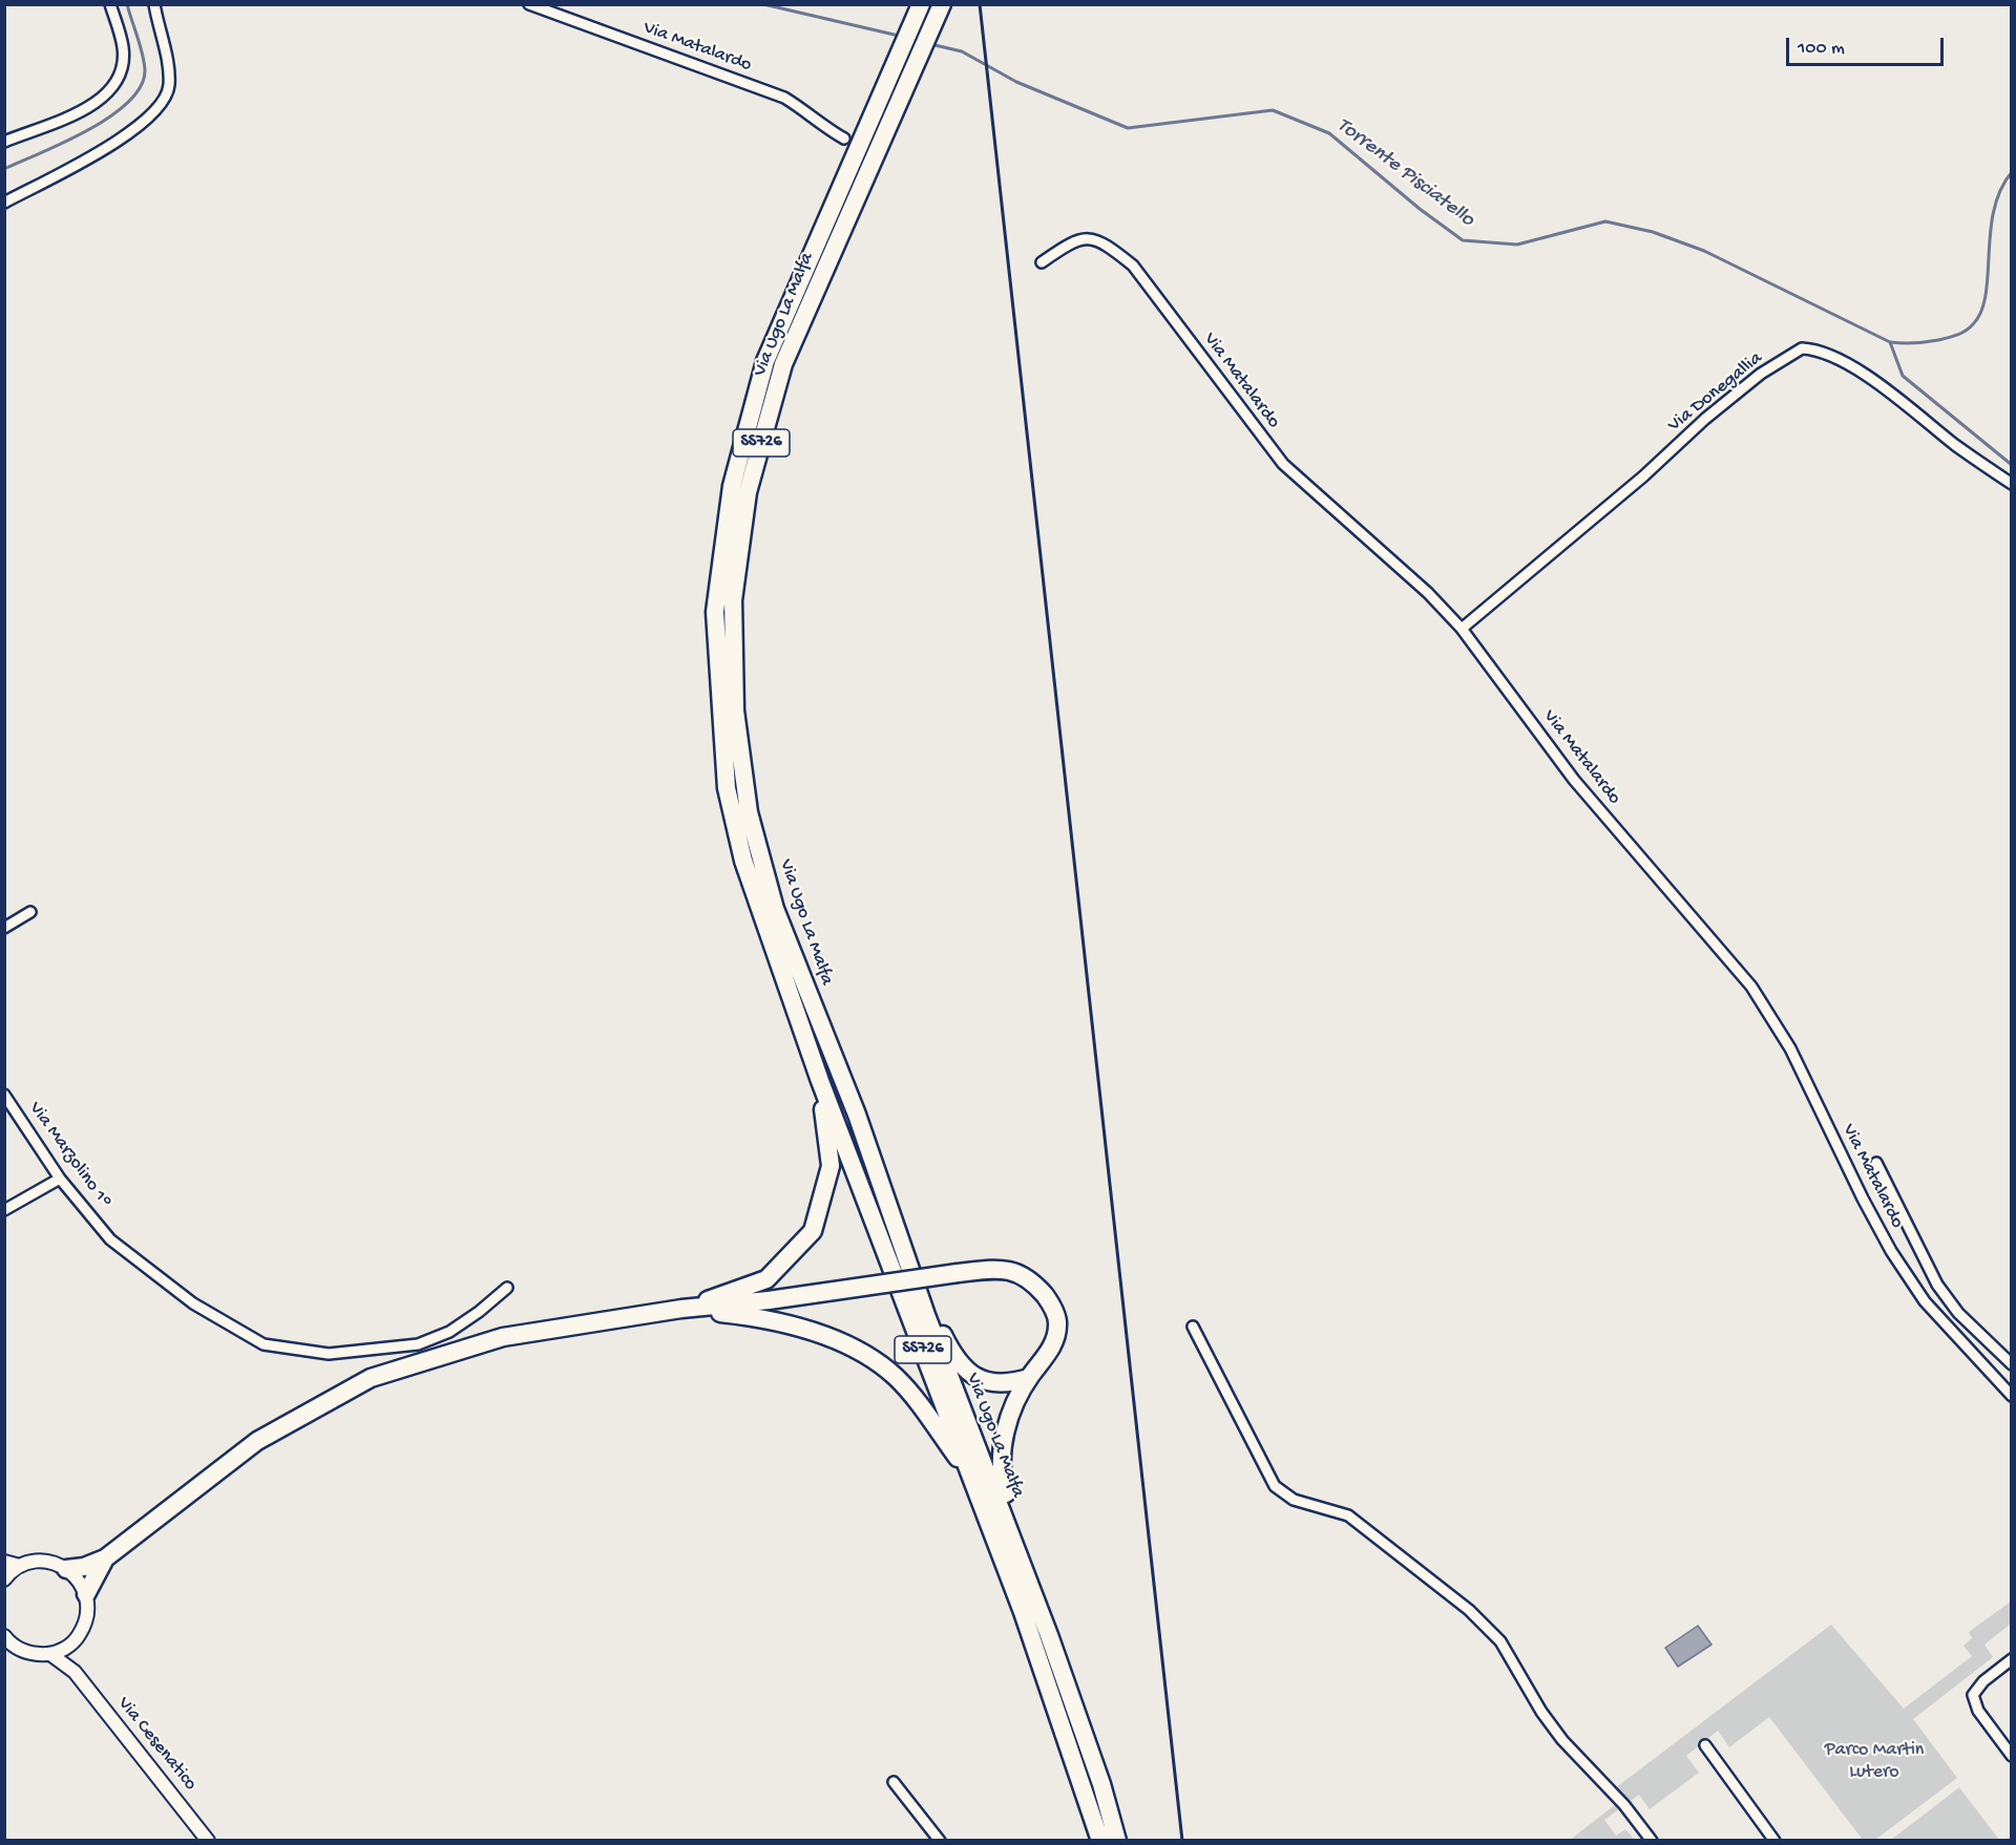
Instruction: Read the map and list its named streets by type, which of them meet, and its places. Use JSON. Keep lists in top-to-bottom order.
{
  "streets": {
    "highway": ["Via Ugo La Malfa", "SS726"],
    "main road": ["Via Cesenatico"],
    "street": ["Via Matalardo", "Via Donegallia", "Via Marzolino 1°"]
  },
  "crossings": [
    ["Via Matalardo", "Via Donegallia"]
  ],
  "water": ["Torrente Pisciatello"],
  "parks": ["Parco Martin Lutero"],
  "scale_bar": "100 m"
}
